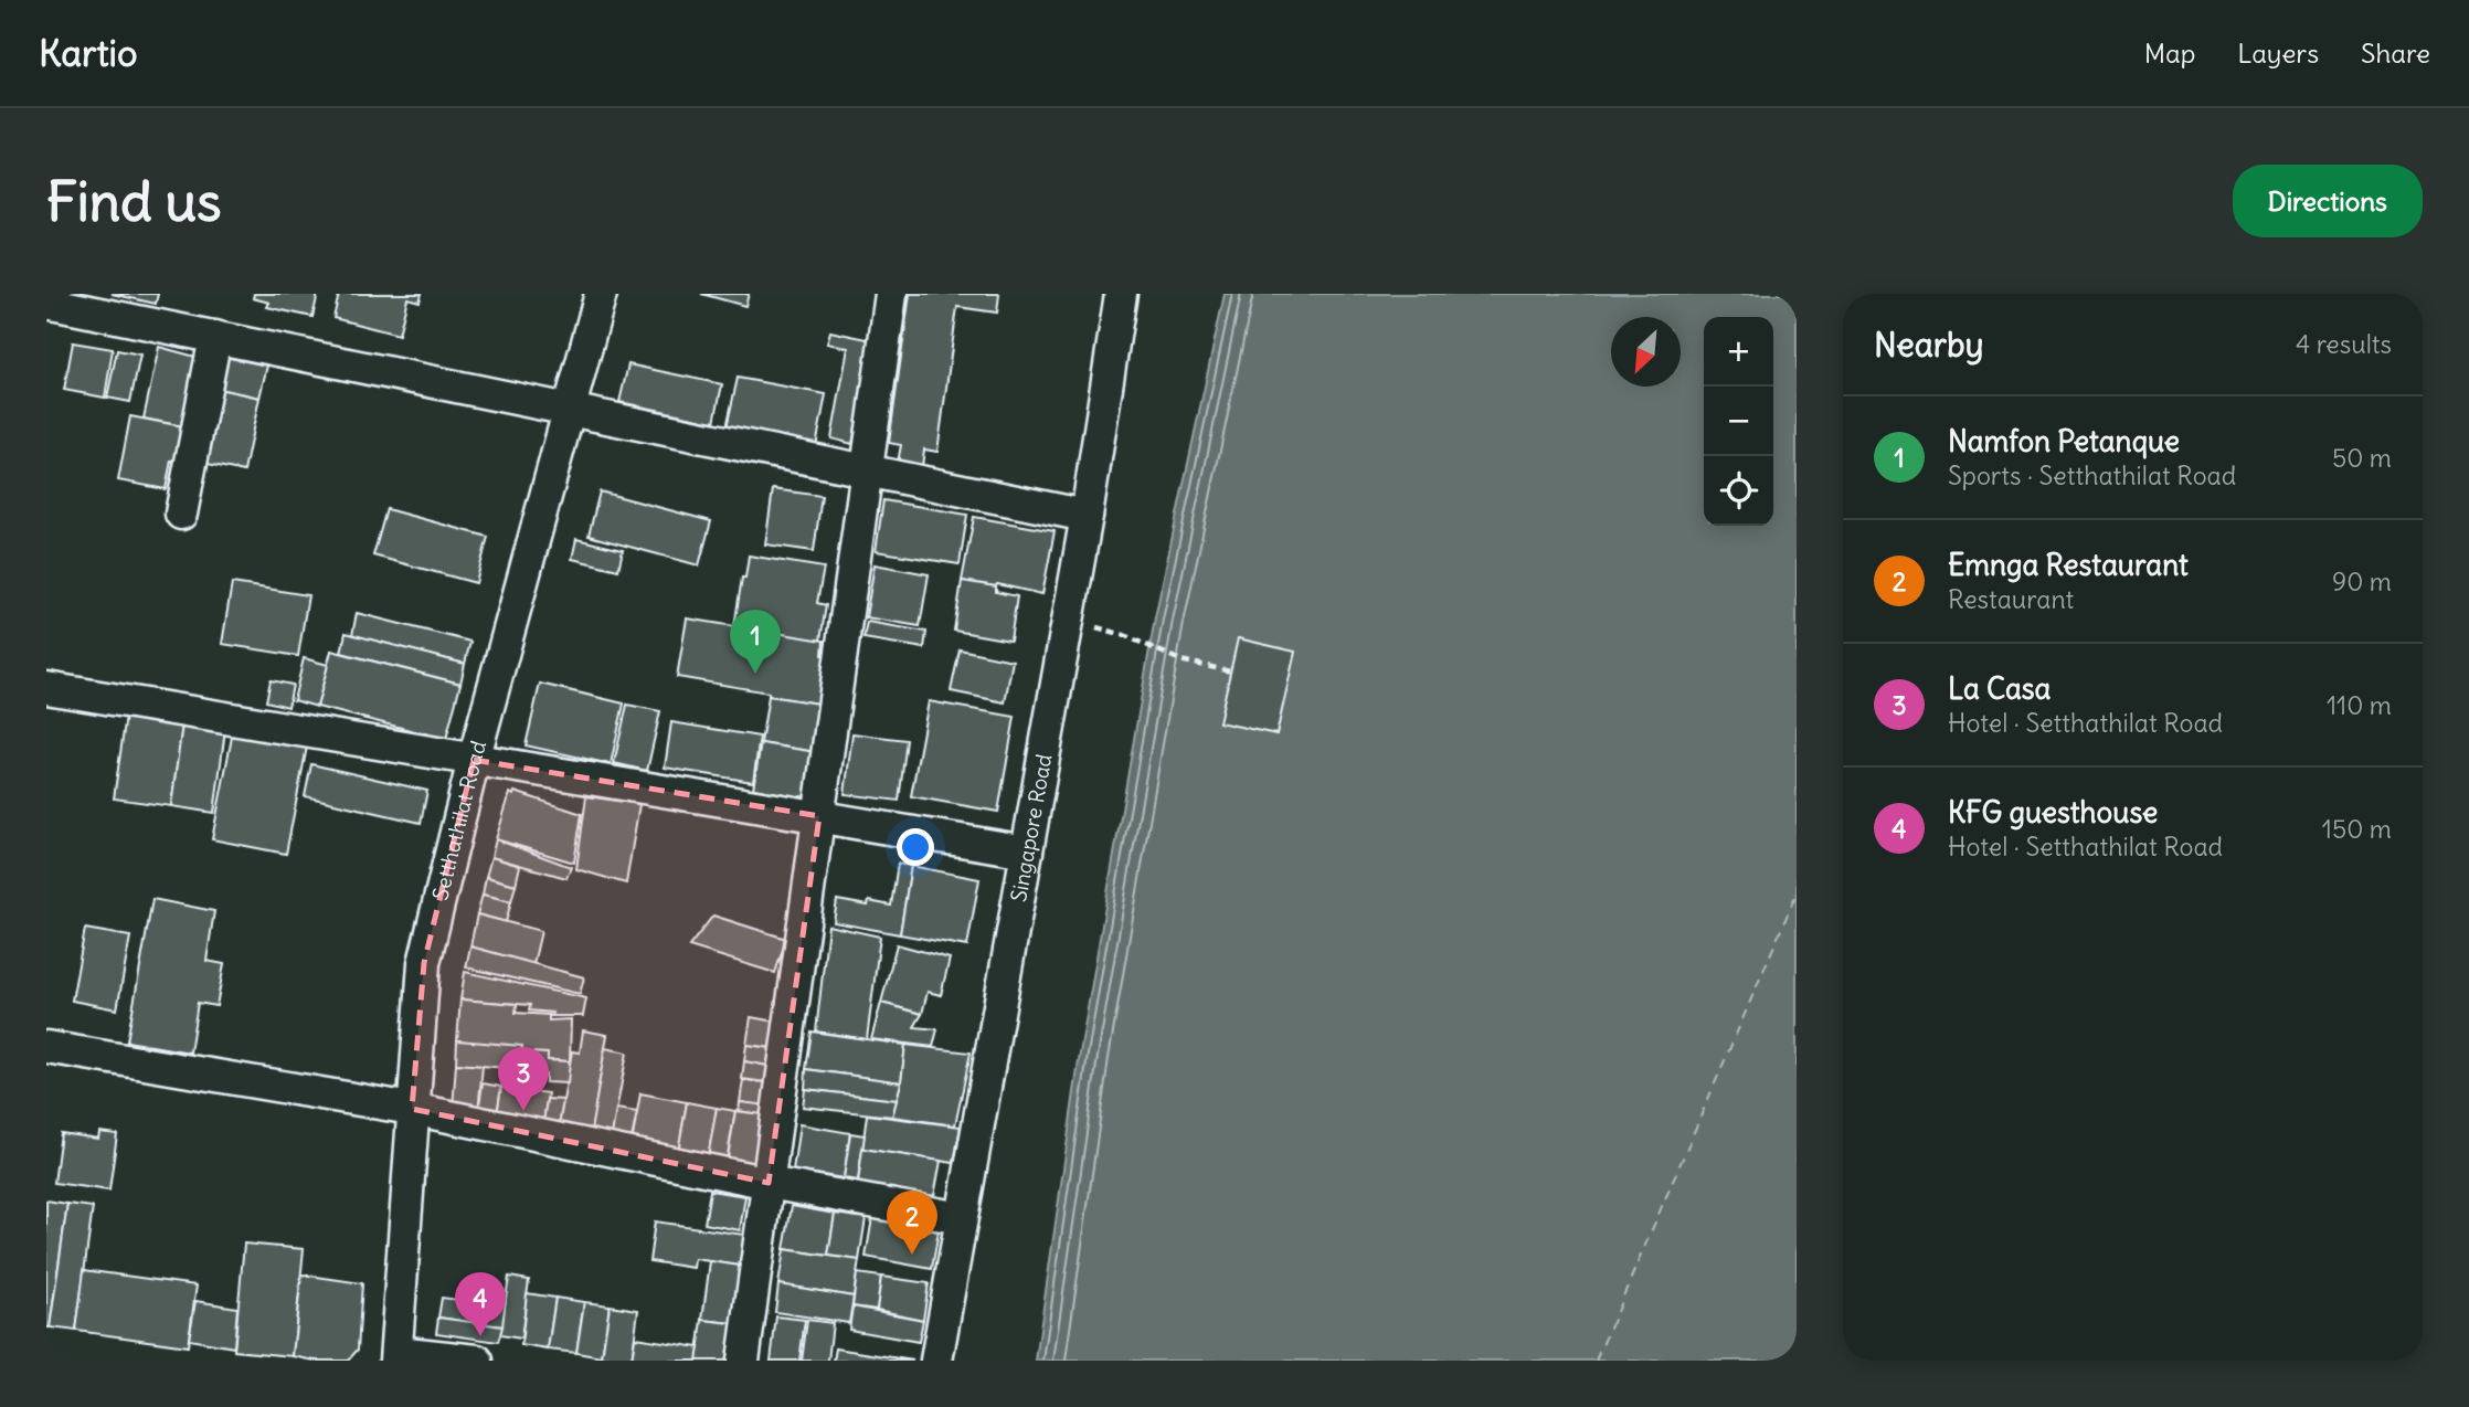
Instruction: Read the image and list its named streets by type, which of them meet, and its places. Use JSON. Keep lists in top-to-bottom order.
{
  "streets": {
    "street": ["Setthathilat Road", "Singapore Road"]
  },
  "north": "bottom left",
  "page": {
    "header": "Kartio",
    "nav": ["Map", "Layers", "Share"],
    "buttons": "Directions",
    "title": "Find us",
    "heading": ["Nearby", "4 results"],
    "map_buttons": ["+", "−"],
    "list": [
      {
        "mark": "1",
        "name": "Namfon Petanque",
        "note": "Sports · Setthathilat Road",
        "value": "50 m"
      },
      {
        "mark": "2",
        "name": "Emnga Restaurant",
        "note": "Restaurant",
        "value": "90 m"
      },
      {
        "mark": "3",
        "name": "La Casa",
        "note": "Hotel · Setthathilat Road",
        "value": "110 m"
      },
      {
        "mark": "4",
        "name": "KFG guesthouse",
        "note": "Hotel · Setthathilat Road",
        "value": "150 m"
      }
    ],
    "pins": [
      "1",
      "3",
      "2",
      "4"
    ]
  }
}
